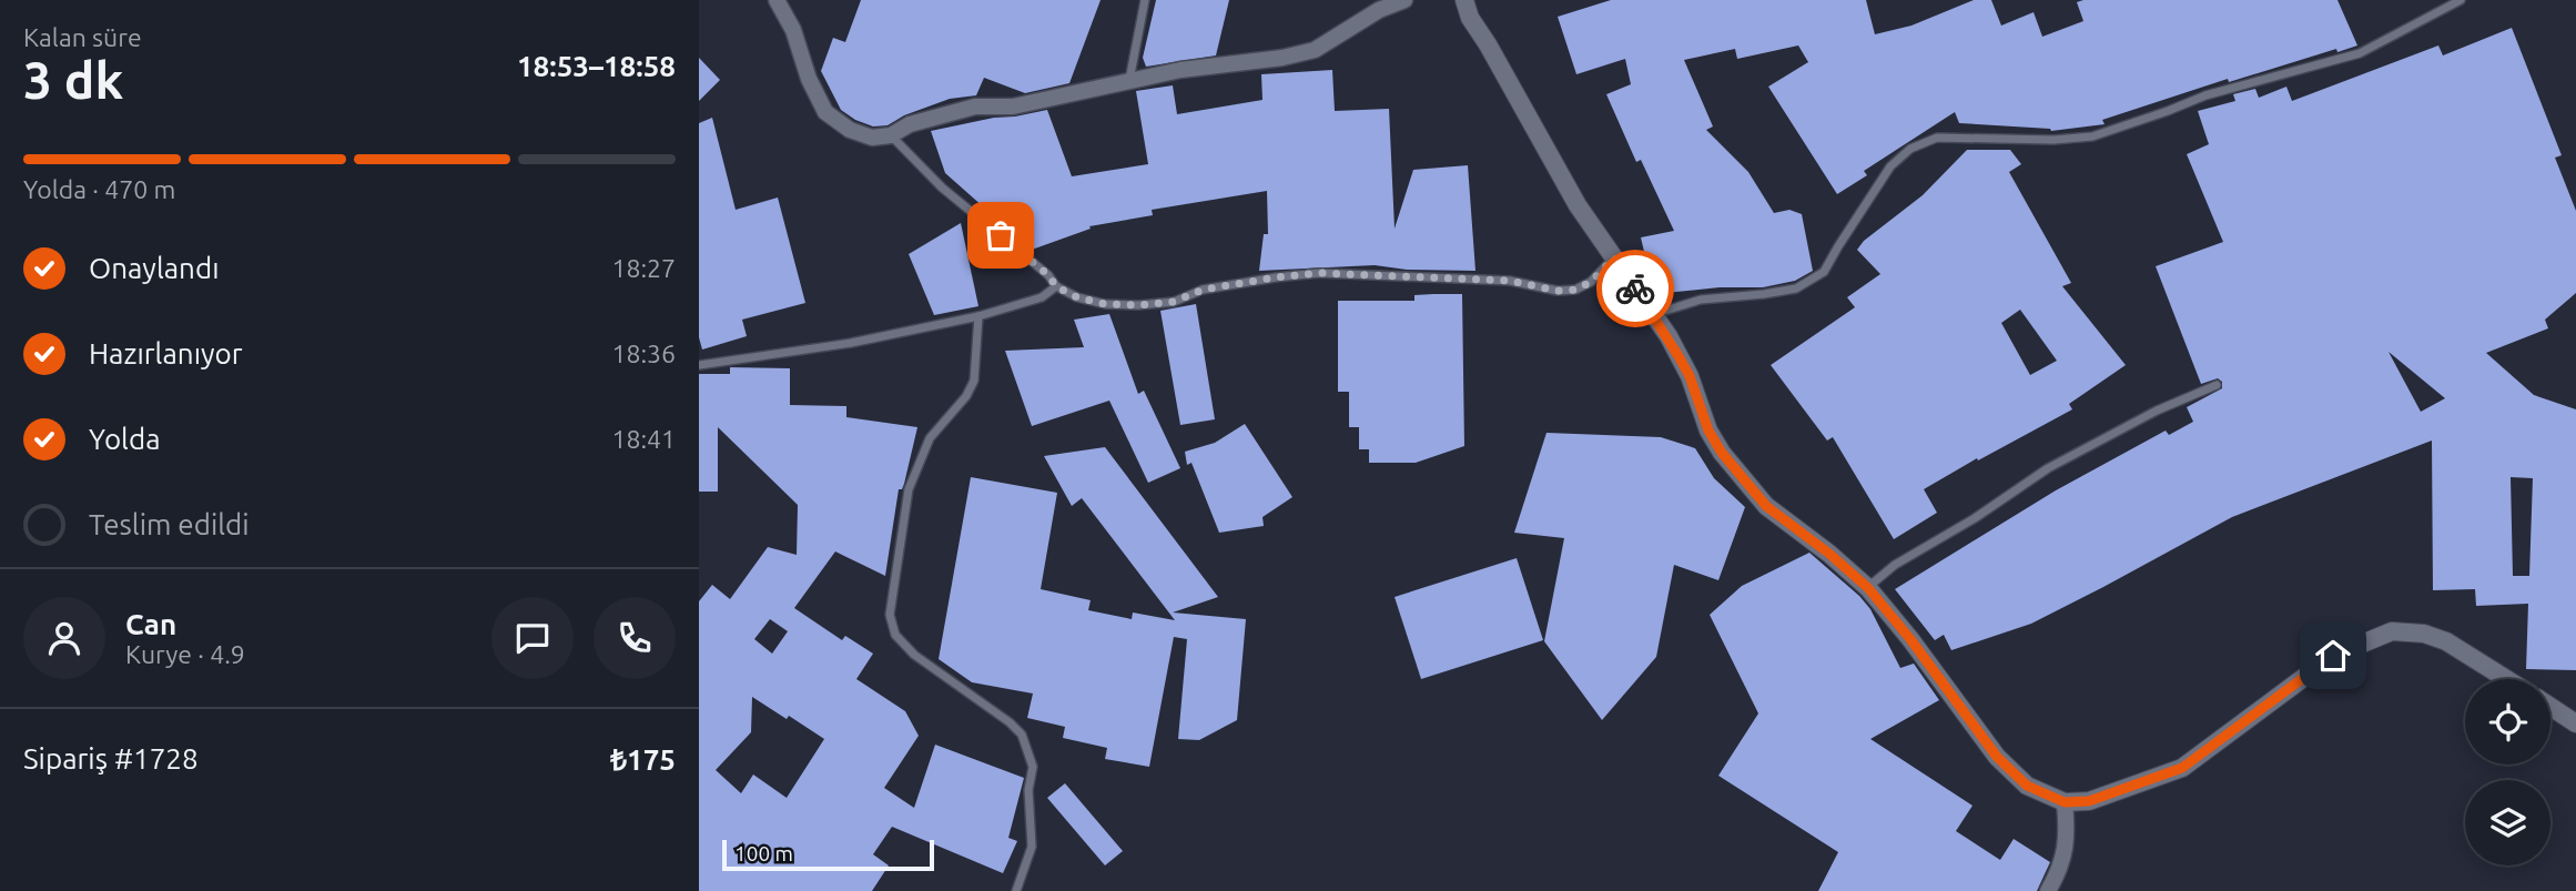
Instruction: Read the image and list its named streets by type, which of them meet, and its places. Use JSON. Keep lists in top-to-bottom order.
{
  "scale_bar": "100 m",
  "page": {
    "heading": ["3 dk", "Kalan süre", "18:53–18:58"],
    "panel": [
      "Can",
      "Kurye · 4.9",
      "Sipariş #1728",
      "₺175"
    ],
    "bar": "Yolda · 470 m",
    "list": [
      ["Onaylandı", "18:27"],
      ["Hazırlanıyor", "18:36"],
      ["Yolda", "18:41"],
      "Teslim edildi"
    ],
    "scale": "100 m"
  }
}
